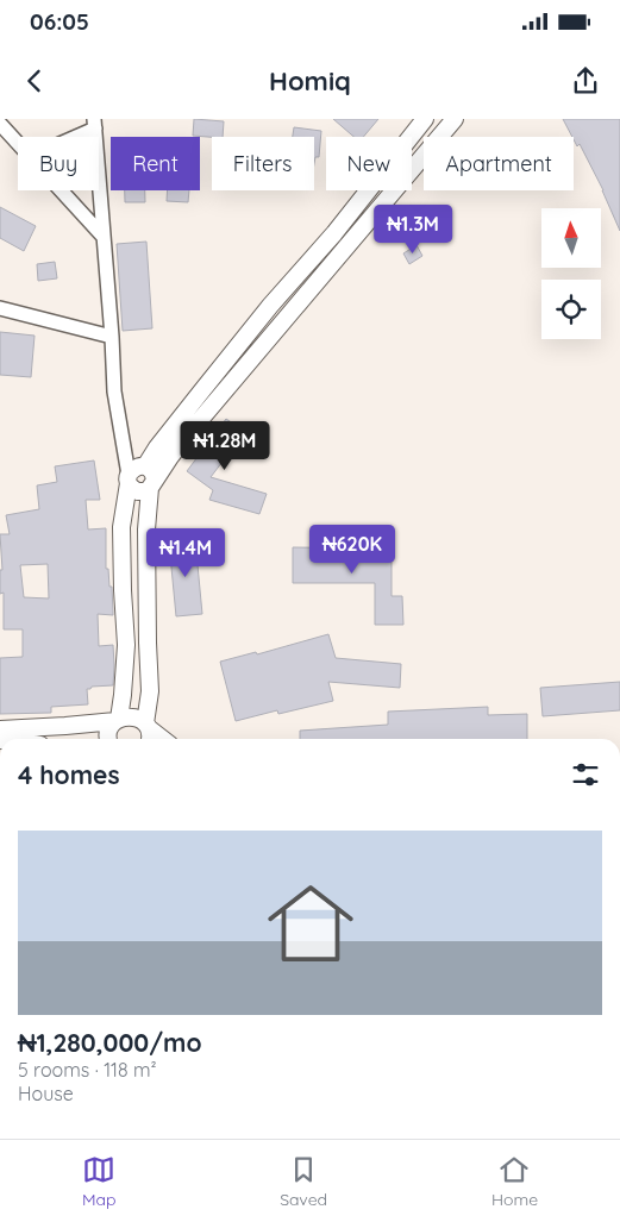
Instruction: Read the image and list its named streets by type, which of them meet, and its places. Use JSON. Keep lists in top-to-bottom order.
{
  "north": "top",
  "page": {
    "status": "06:05",
    "header": "Homiq",
    "chip": [
      "Buy",
      "Rent",
      "Filters",
      "New",
      "Apartment"
    ],
    "price": [
      "₦1.3M",
      "₦1.28M",
      "₦620K",
      "₦1.4M"
    ],
    "heading": "4 homes",
    "list": [
      {
        "name": "₦1,280,000/mo",
        "note": "5 rooms · 118 m² · House"
      }
    ],
    "tabs": ["Map", "Saved", "Home"]
  }
}
